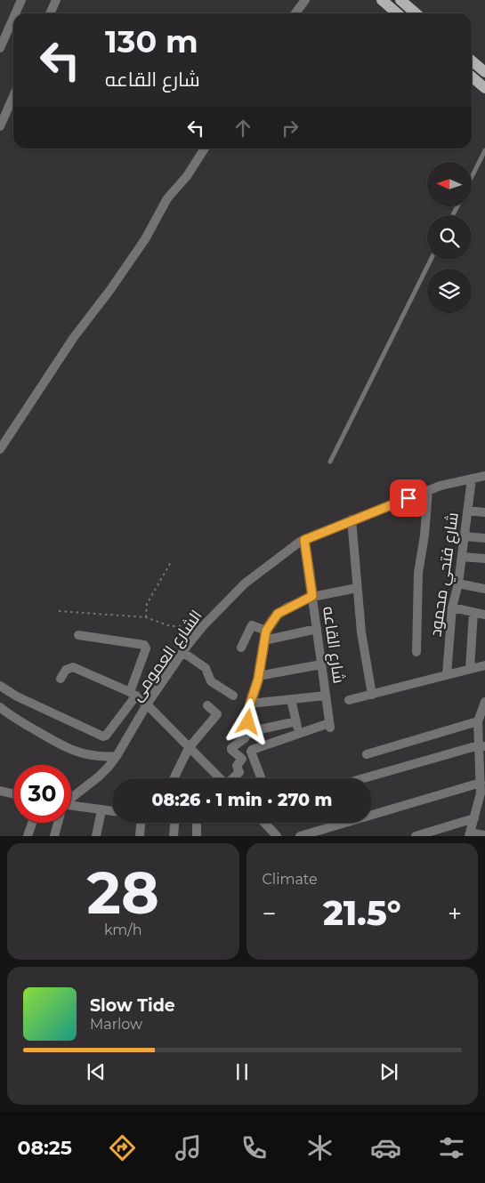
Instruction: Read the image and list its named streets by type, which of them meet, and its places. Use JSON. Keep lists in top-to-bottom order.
{
  "streets": {
    "street": ["شارع فتحي محمود", "شارع القاعه", "الشارع العمومى"]
  },
  "crossings": [
    ["شارع فتحي محمود", "الشارع العمومى"],
    ["شارع القاعه", "الشارع العمومى"]
  ],
  "north": "left",
  "page": {
    "turn": ["130 m", "شارع القاعه"],
    "limit": "30",
    "trip": "08:26 · 1 min · 270 m",
    "tile": [
      ["28", "km/h"],
      "Climate"
    ],
    "heat": ["−", "21.5°", "+"],
    "song": ["Slow Tide", "Marlow"],
    "tabs": "08:25"
  }
}
